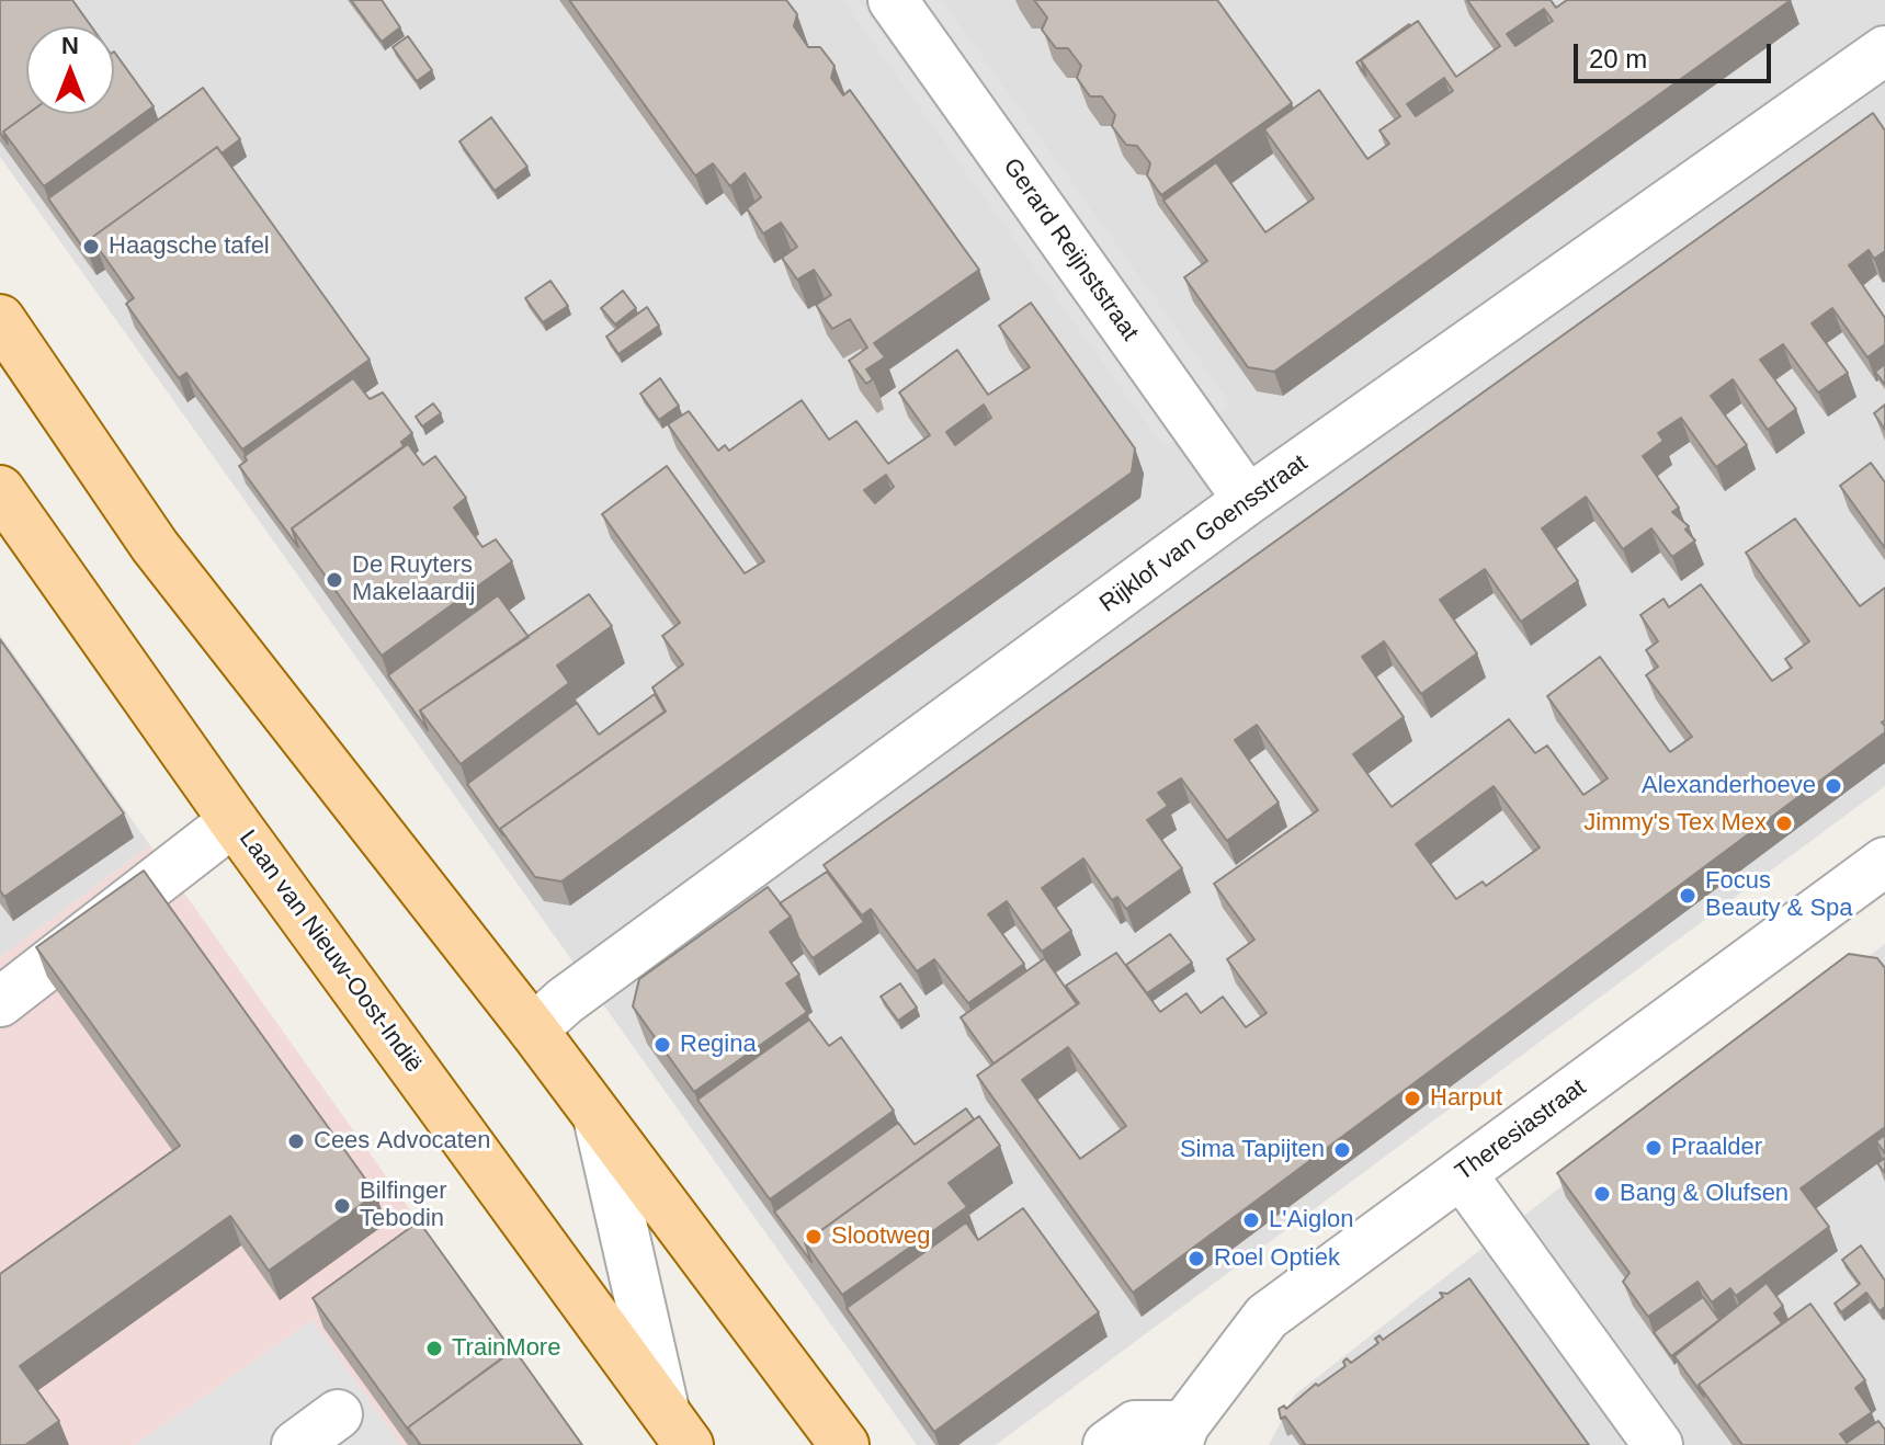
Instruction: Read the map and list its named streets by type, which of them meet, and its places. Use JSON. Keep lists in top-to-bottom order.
{
  "streets": {
    "main road": ["Laan van Nieuw-Oost-Indië"],
    "street": ["Gerard Reijnststraat", "Rijklof van Goensstraat", "Theresiastraat"]
  },
  "crossings": [
    ["Gerard Reijnststraat", "Rijklof van Goensstraat"],
    ["Rijklof van Goensstraat", "Laan van Nieuw-Oost-Indië"]
  ],
  "places": [
    "Haagsche tafel",
    "De Ruyters Makelaardij",
    "Alexanderhoeve",
    "Jimmy's Tex Mex",
    "Focus Beauty & Spa",
    "Regina",
    "Harput",
    "Cees Advocaten",
    "Praalder",
    "Sima Tapijten",
    "Bang & Olufsen",
    "Bilfinger Tebodin",
    "L'Aiglon",
    "Slootweg",
    "Roel Optiek",
    "TrainMore"
  ],
  "scale_bar": "20 m",
  "north": "top"
}
